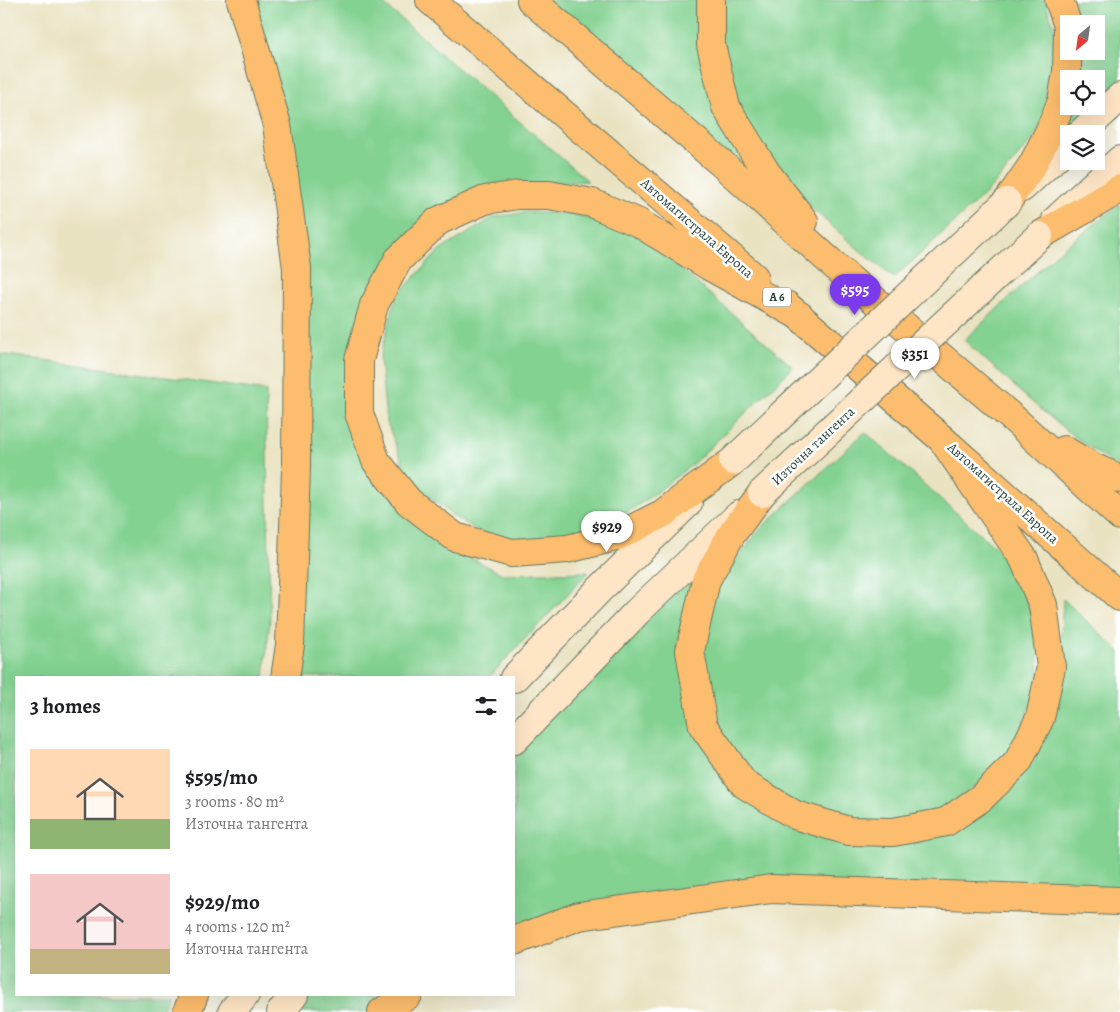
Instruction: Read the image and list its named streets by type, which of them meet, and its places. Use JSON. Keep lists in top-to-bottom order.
{
  "streets": {
    "highway": ["Автомагистрала Европа", "A 6"],
    "street": ["Източна тангента"]
  },
  "north": "bottom left",
  "page": {
    "price": ["$595", "$351", "$929"],
    "heading": "3 homes",
    "list": [
      {
        "name": "$595/mo",
        "note": "3 rooms · 80 m² · Източна тангента"
      },
      {
        "name": "$929/mo",
        "note": "4 rooms · 120 m² · Източна тангента"
      }
    ]
  }
}
